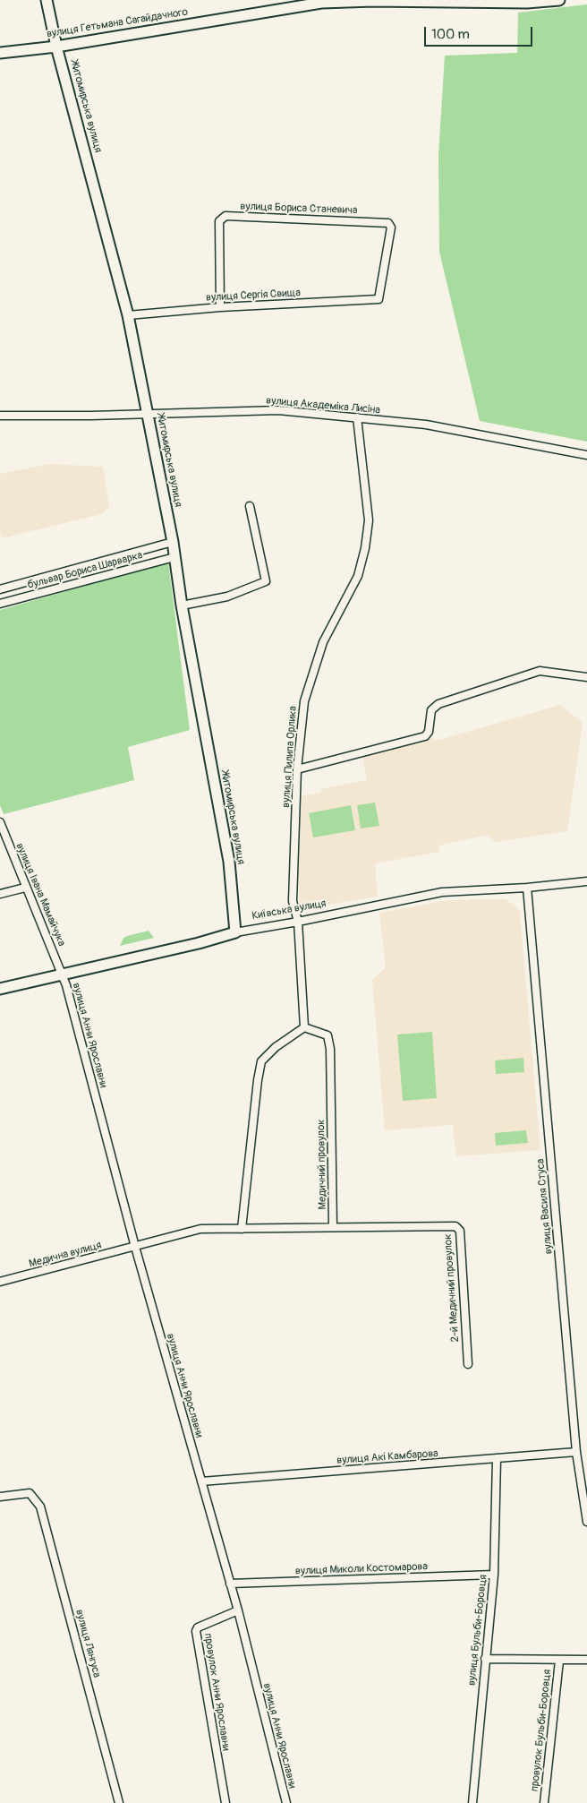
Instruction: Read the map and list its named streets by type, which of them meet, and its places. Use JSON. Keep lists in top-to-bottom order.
{
  "streets": {
    "main road": ["вулиця Гетьмана Сагайдачного", "Житомирська вулиця", "Київська вулиця"],
    "street": [
      "вулиця Бориса Станевича",
      "вулиця Сергія Свища",
      "вулиця Академіка Лисіна",
      "бульвар Бориса Шарварка",
      "вулиця Пилипа Орлика",
      "вулиця Івана Мамайчука",
      "вулиця Анни Ярославни",
      "Медичний провулок",
      "вулиця Василя Стуса",
      "Медична вулиця",
      "2-й Медичний провулок",
      "вулиця Акі Камбарова",
      "вулиця Миколи Костомарова",
      "вулиця Бульби-Боровця",
      "вулиця Лянгуса",
      "провулок Анни Ярославни",
      "провулок Бульби-Боровця"
    ]
  },
  "crossings": [
    ["вулиця Гетьмана Сагайдачного", "Житомирська вулиця"],
    ["Житомирська вулиця", "вулиця Сергія Свища"],
    ["Житомирська вулиця", "вулиця Академіка Лисіна"],
    ["Житомирська вулиця", "бульвар Бориса Шарварка"],
    ["Житомирська вулиця", "Київська вулиця"],
    ["вулиця Бориса Станевича", "вулиця Сергія Свища"],
    ["вулиця Академіка Лисіна", "вулиця Пилипа Орлика"],
    ["вулиця Пилипа Орлика", "Київська вулиця"],
    ["вулиця Івана Мамайчука", "Київська вулиця"],
    ["вулиця Івана Мамайчука", "вулиця Анни Ярославни"],
    ["Київська вулиця", "вулиця Анни Ярославни"],
    ["Київська вулиця", "вулиця Василя Стуса"],
    ["вулиця Анни Ярославни", "Медична вулиця"],
    ["вулиця Анни Ярославни", "вулиця Акі Камбарова"],
    ["вулиця Анни Ярославни", "вулиця Миколи Костомарова"],
    ["вулиця Анни Ярославни", "провулок Анни Ярославни"],
    ["Медичний провулок", "2-й Медичний провулок"],
    ["вулиця Василя Стуса", "вулиця Акі Камбарова"],
    ["вулиця Акі Камбарова", "вулиця Бульби-Боровця"],
    ["вулиця Миколи Костомарова", "вулиця Бульби-Боровця"]
  ],
  "scale_bar": "100 m"
}
